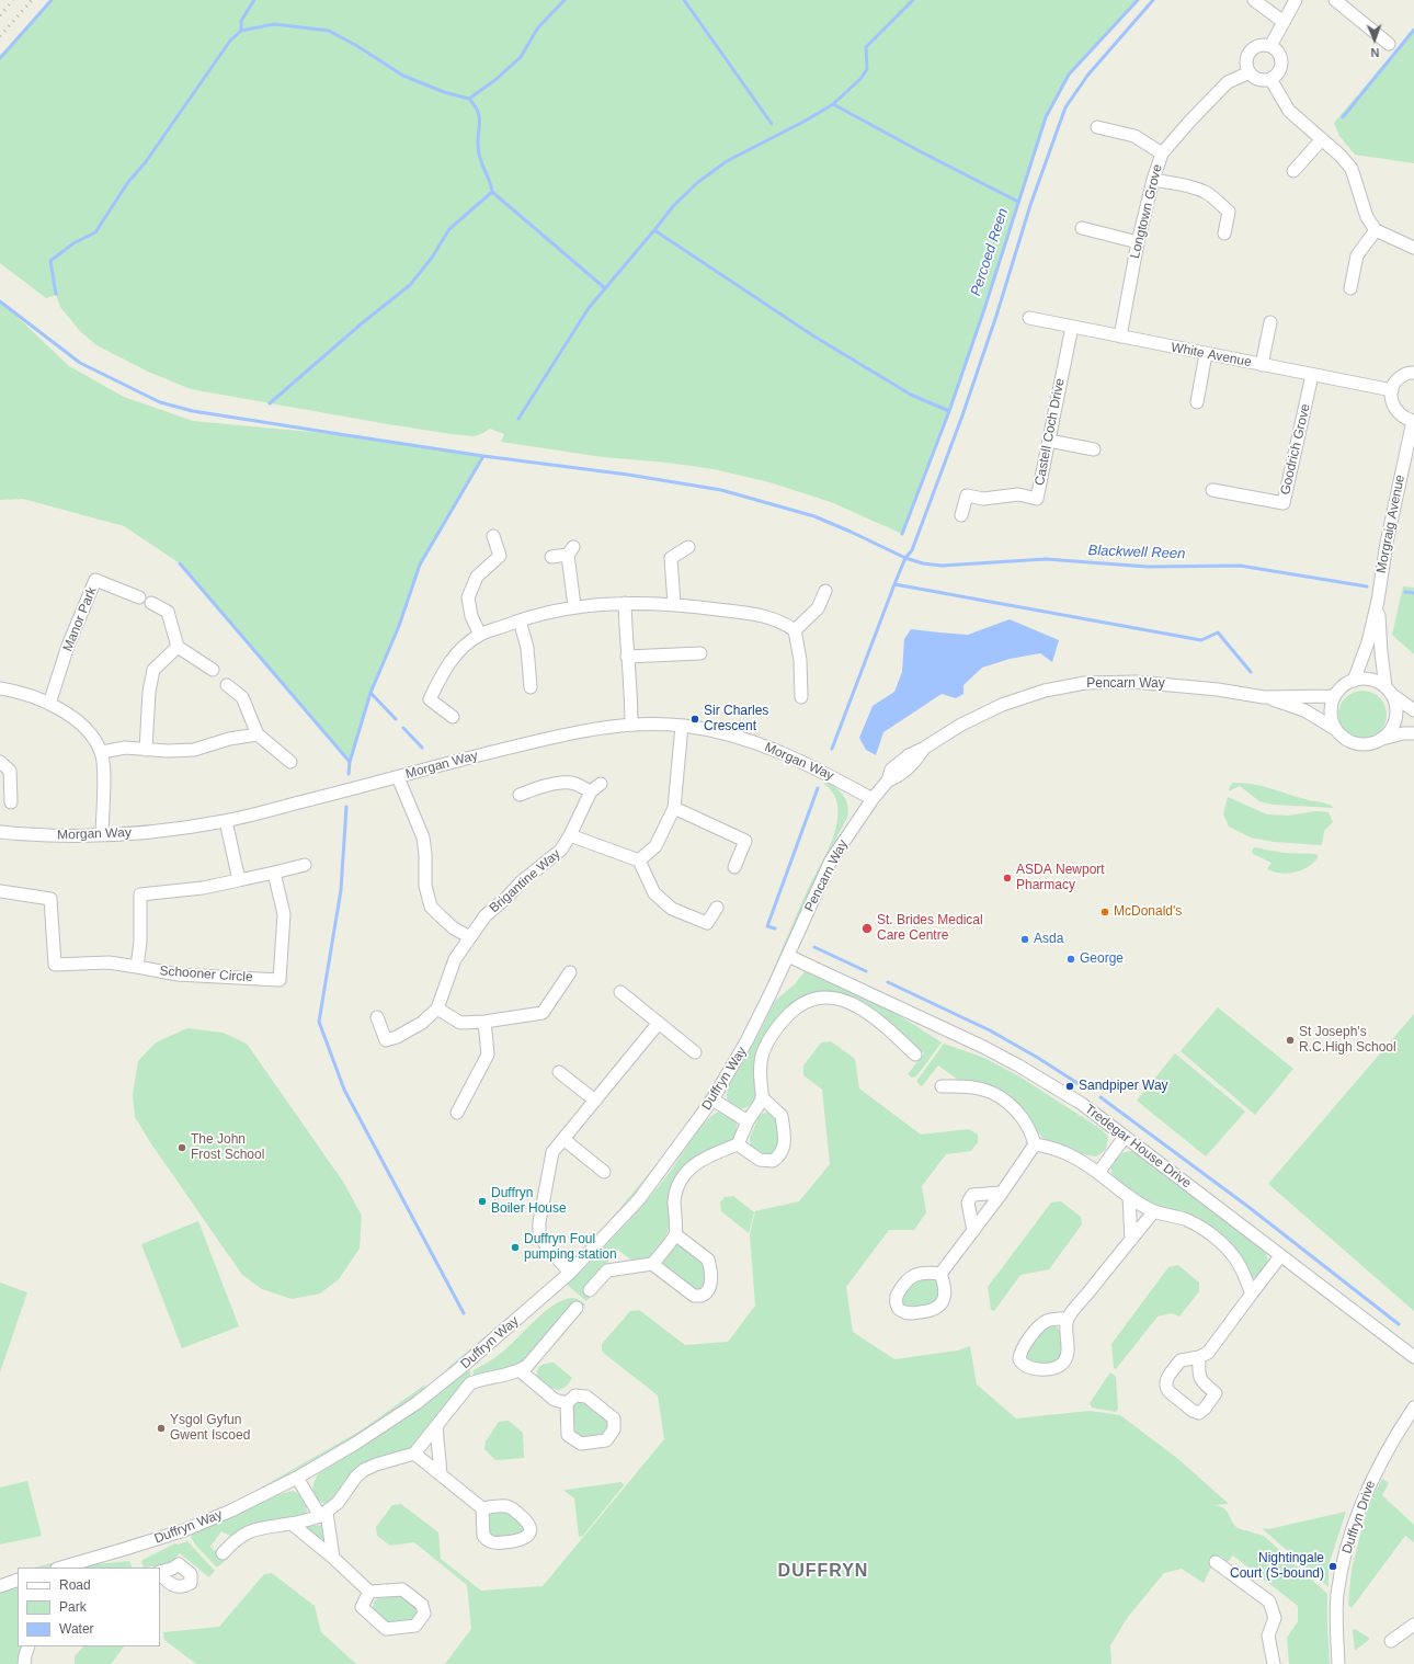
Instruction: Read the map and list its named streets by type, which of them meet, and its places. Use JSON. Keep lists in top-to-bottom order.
{
  "streets": {
    "street": [
      "Longtown Grove",
      "White Avenue",
      "Castell Coch Drive",
      "Goodrich Grove",
      "Morgraig Avenue",
      "Manor Park",
      "Pencarn Way",
      "Morgan Way",
      "Brigantine Way",
      "Schooner Circle",
      "Duffryn Way",
      "Tredegar House Drive",
      "Duffryn Drive"
    ]
  },
  "crossings": [
    ["Longtown Grove", "White Avenue"],
    ["White Avenue", "Castell Coch Drive"],
    ["White Avenue", "Goodrich Grove"],
    ["White Avenue", "Morgraig Avenue"],
    ["Morgraig Avenue", "Pencarn Way"],
    ["Pencarn Way", "Morgan Way"],
    ["Pencarn Way", "Duffryn Way"],
    ["Pencarn Way", "Tredegar House Drive"],
    ["Duffryn Way", "Tredegar House Drive"]
  ],
  "districts": ["DUFFRYN"],
  "water": ["Percoed Reen", "Blackwell Reen"],
  "places": [
    "Sir Charles Crescent",
    "ASDA Newport Pharmacy",
    "McDonald's",
    "St. Brides Medical Care Centre",
    "Asda",
    "George",
    "St Joseph's R.C.High School",
    "Sandpiper Way",
    "The John Frost School",
    "Duffryn Boiler House",
    "Duffryn Foul pumping station",
    "Ysgol Gyfun Gwent Iscoed",
    "Nightingale Court (S-bound)"
  ],
  "legend": ["Road", "Park", "Water"],
  "north": "bottom"
}
